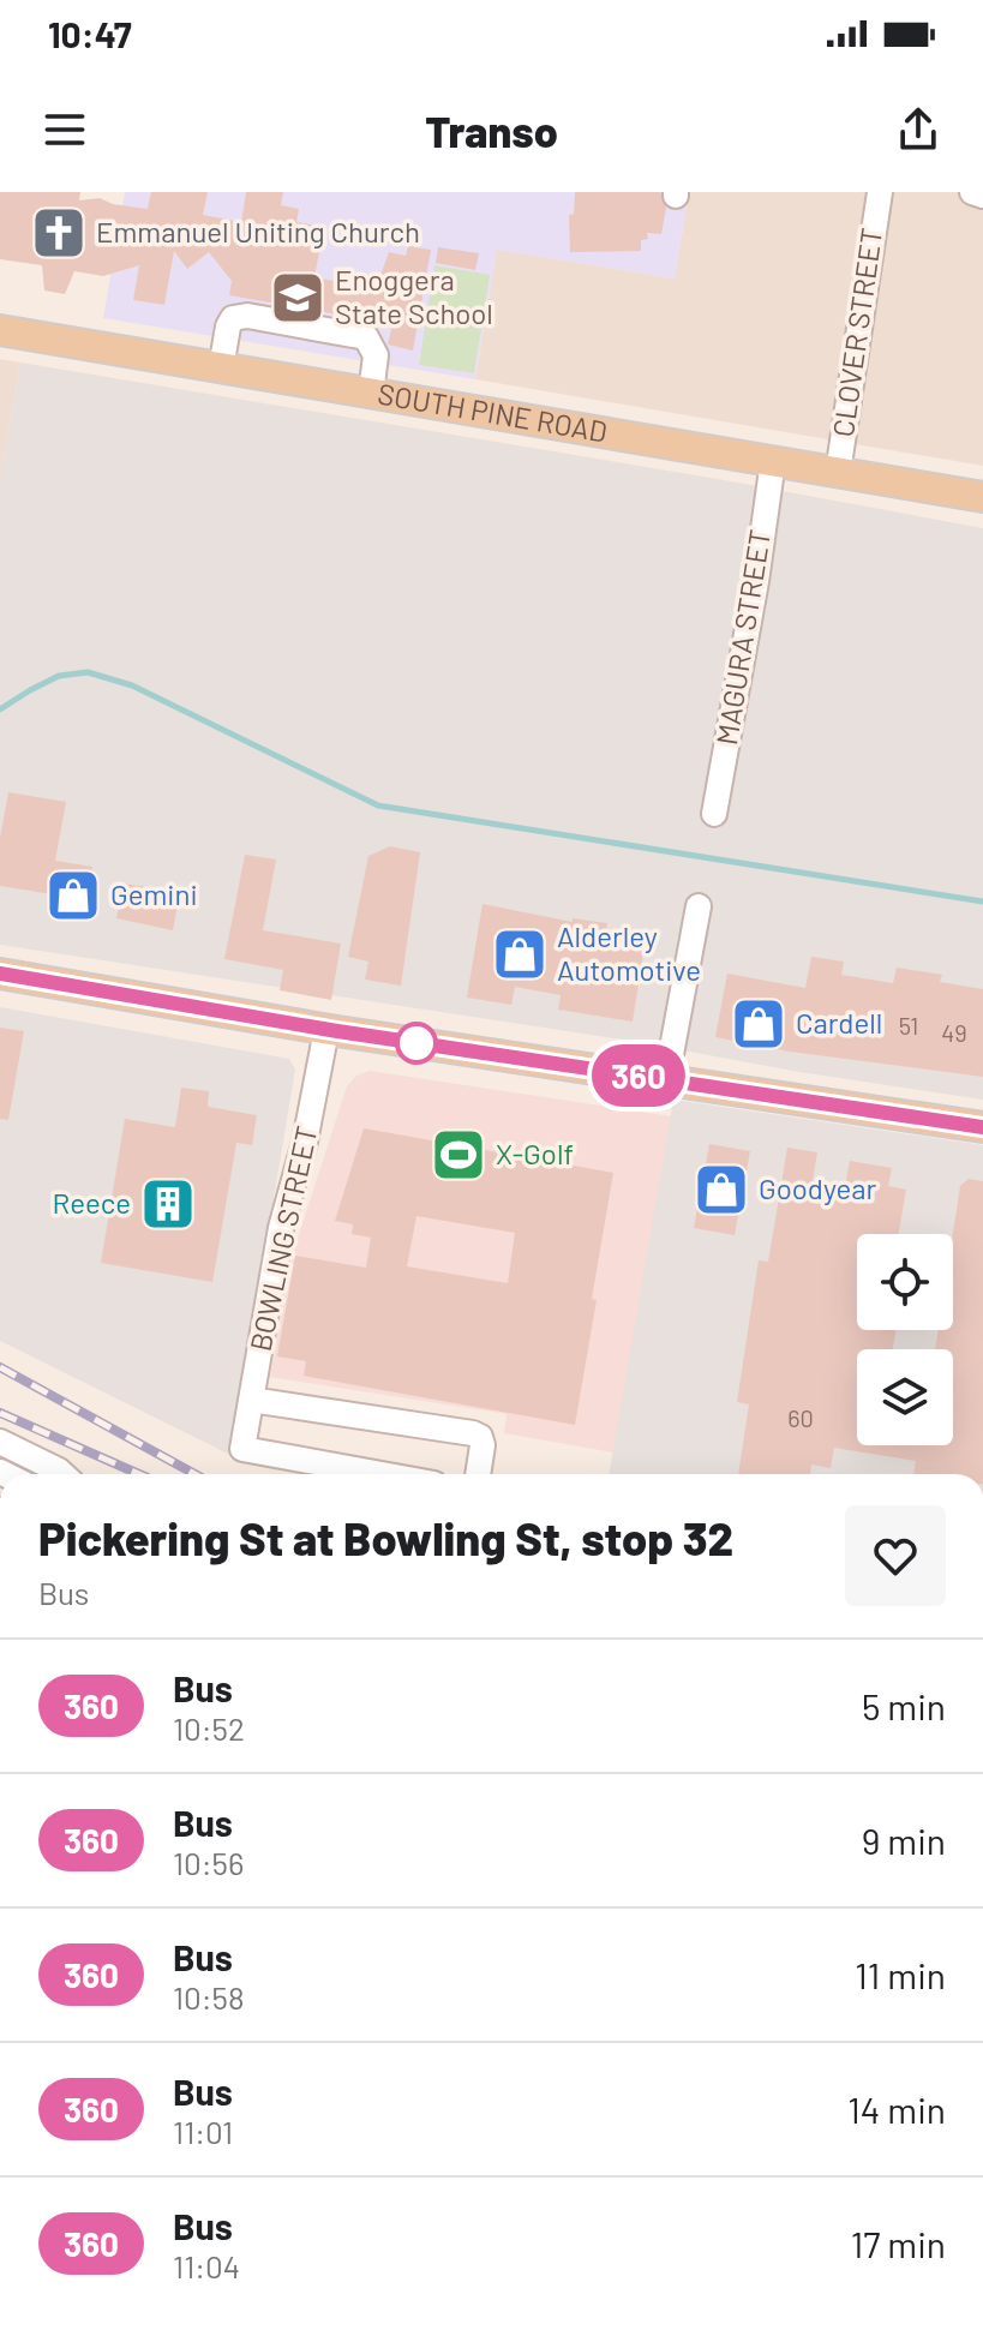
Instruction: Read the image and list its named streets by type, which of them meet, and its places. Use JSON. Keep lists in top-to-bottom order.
{
  "streets": {
    "main road": ["SOUTH PINE ROAD"],
    "street": ["CLOVER STREET", "MAGURA STREET", "BOWLING STREET"]
  },
  "crossings": [
    ["CLOVER STREET", "SOUTH PINE ROAD"],
    ["SOUTH PINE ROAD", "MAGURA STREET"]
  ],
  "places": {
    "church": ["Emmanuel Uniting Church"],
    "school or university": ["Enoggera State School"],
    "shop": [
      "Gemini",
      "Alderley Automotive",
      "Cardell",
      "Goodyear"
    ],
    "sports": ["X-Golf"],
    "building": ["Reece"]
  },
  "lines": ["bus line 360"],
  "house_numbers": ["51", "49", "60"],
  "page": {
    "status": "10:47",
    "header": "Transo",
    "on_map": "360",
    "heading": ["Pickering St at Bowling St, stop 32", "Bus"],
    "list": [
      {
        "mark": "360",
        "name": "Bus",
        "note": "10:52",
        "value": "5 min"
      },
      {
        "mark": "360",
        "name": "Bus",
        "note": "10:56",
        "value": "9 min"
      },
      {
        "mark": "360",
        "name": "Bus",
        "note": "10:58",
        "value": "11 min"
      },
      {
        "mark": "360",
        "name": "Bus",
        "note": "11:01",
        "value": "14 min"
      },
      {
        "mark": "360",
        "name": "Bus",
        "note": "11:04",
        "value": "17 min"
      }
    ]
  }
}
